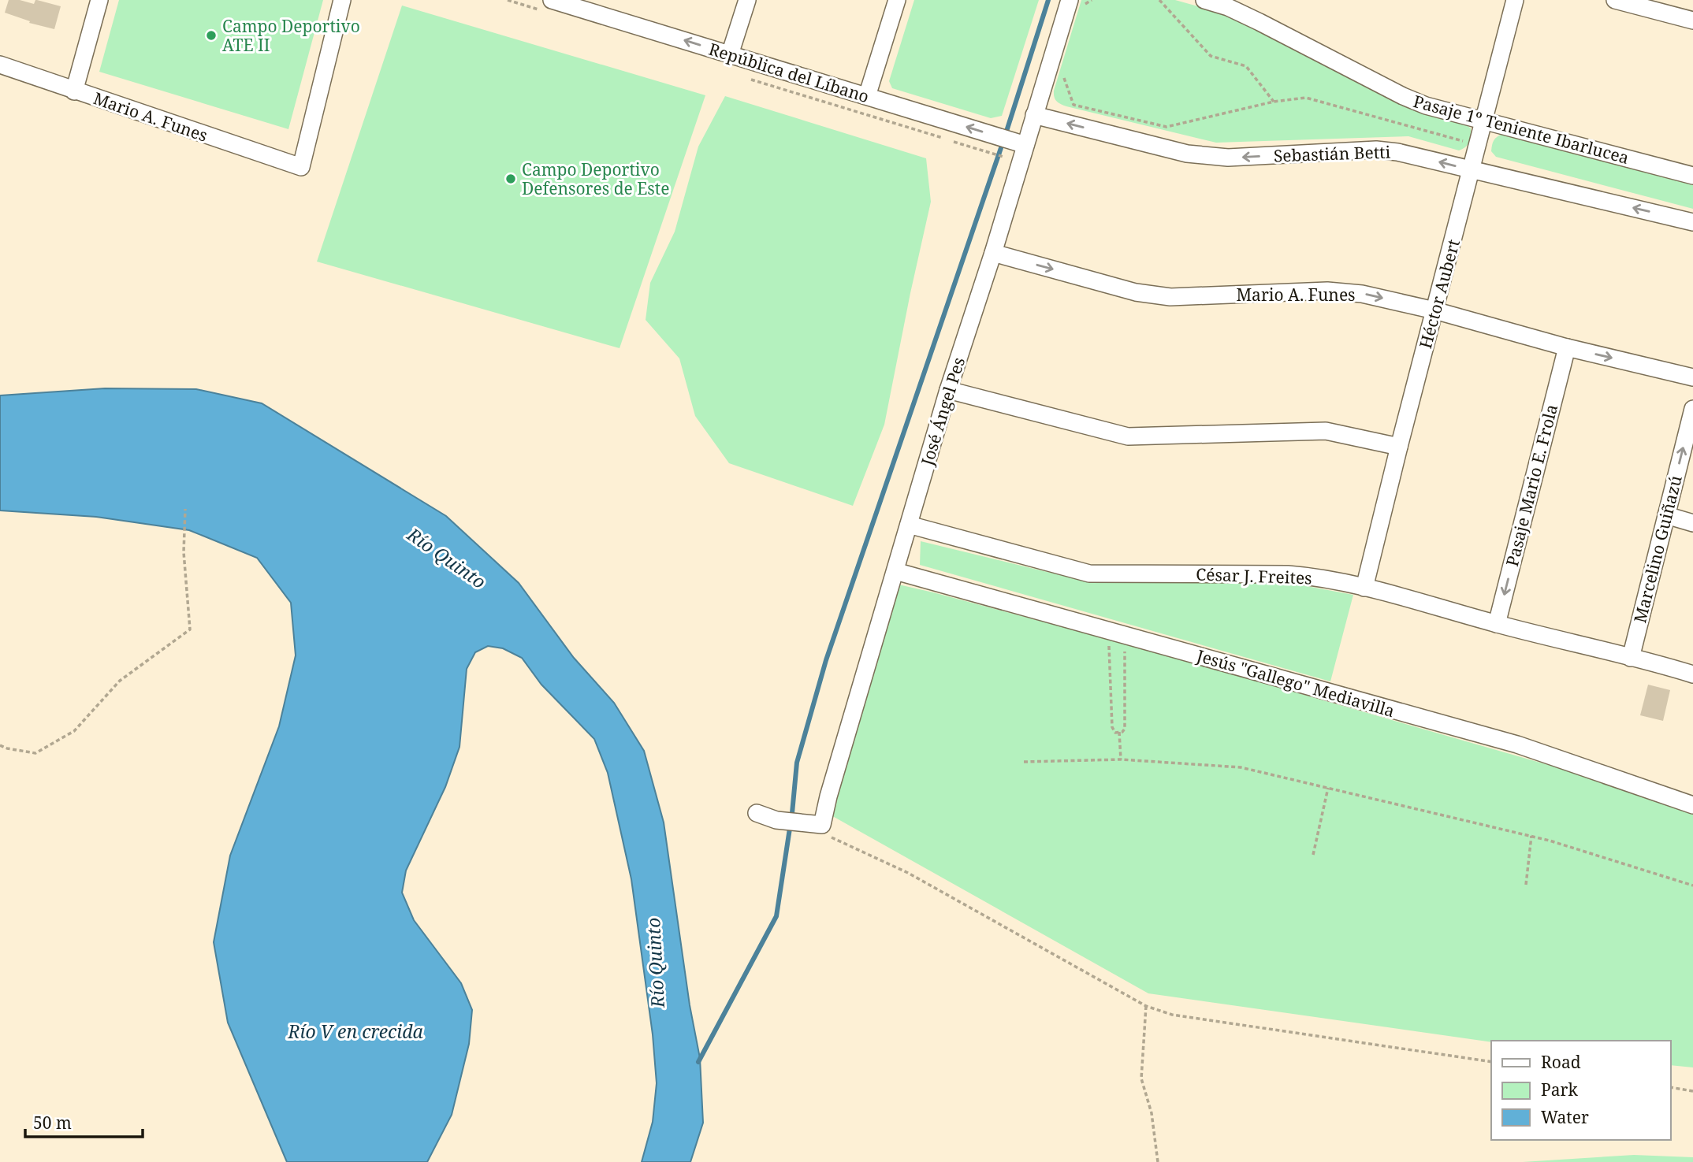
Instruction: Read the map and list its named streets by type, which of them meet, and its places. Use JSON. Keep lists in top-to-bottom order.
{
  "streets": {
    "street": [
      "República del Líbano",
      "Mario A. Funes",
      "Pasaje 1º Teniente Ibarlucea",
      "Sebastián Betti",
      "Héctor Aubert",
      "José Ángel Pes",
      "Pasaje Mario E. Frola",
      "Marcelino Guiñazú",
      "César J. Freites",
      "Jesús \"Gallego\" Mediavilla"
    ]
  },
  "crossings": [
    ["República del Líbano", "José Ángel Pes"],
    ["Mario A. Funes", "Héctor Aubert"],
    ["Mario A. Funes", "José Ángel Pes"],
    ["Mario A. Funes", "Pasaje Mario E. Frola"],
    ["Pasaje 1º Teniente Ibarlucea", "Héctor Aubert"],
    ["Sebastián Betti", "Héctor Aubert"],
    ["Sebastián Betti", "José Ángel Pes"],
    ["Héctor Aubert", "César J. Freites"],
    ["José Ángel Pes", "César J. Freites"],
    ["José Ángel Pes", "Jesús \"Gallego\" Mediavilla"],
    ["Pasaje Mario E. Frola", "César J. Freites"],
    ["Marcelino Guiñazú", "César J. Freites"]
  ],
  "one_way": [
    "República del Líbano",
    "Sebastián Betti",
    "Pasaje Mario E. Frola",
    "Marcelino Guiñazú"
  ],
  "water": ["Río Quinto", "Río V en crecida"],
  "places": ["Campo Deportivo ATE II", "Campo Deportivo Defensores de Este"],
  "legend": ["Road", "Park", "Water"],
  "scale_bar": "50 m"
}
